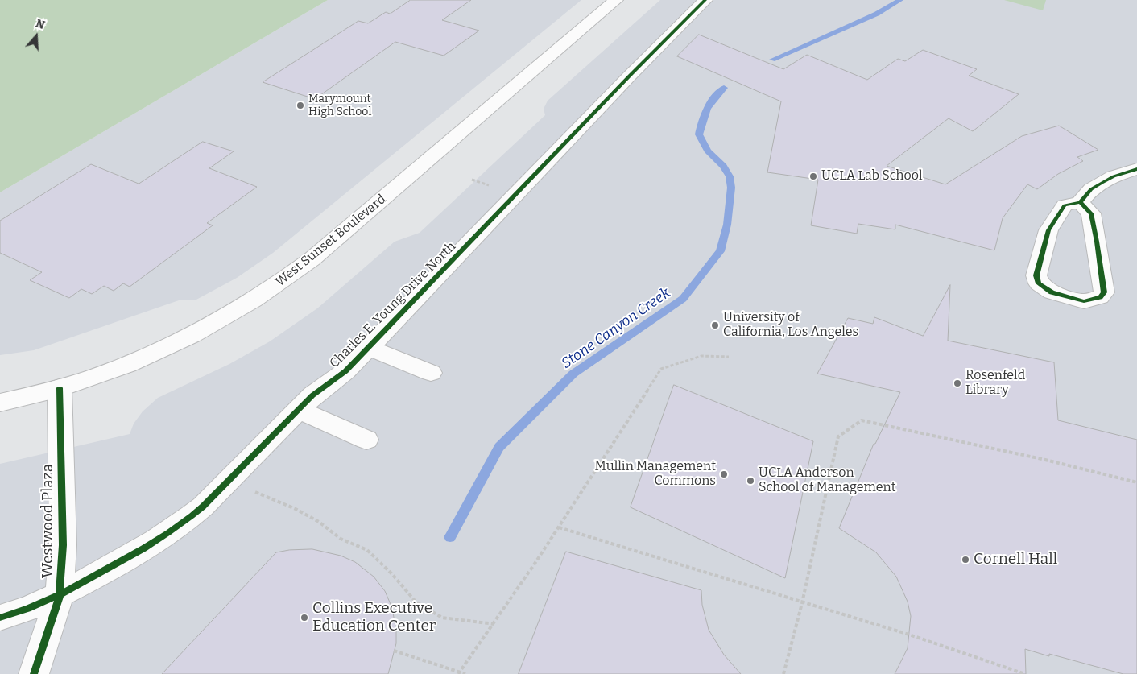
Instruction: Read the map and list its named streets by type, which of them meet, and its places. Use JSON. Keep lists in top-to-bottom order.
{
  "streets": {
    "street": ["West Sunset Boulevard", "Charles E. Young Drive North", "Westwood Plaza"]
  },
  "crossings": [
    ["West Sunset Boulevard", "Westwood Plaza"],
    ["Charles E. Young Drive North", "Westwood Plaza"]
  ],
  "water": ["Stone Canyon Creek"],
  "places": [
    "Marymount High School",
    "UCLA Lab School",
    "University of California, Los Angeles",
    "Rosenfeld Library",
    "Mullin Management Commons",
    "UCLA Anderson School of Management",
    "Cornell Hall",
    "Collins Executive Education Center"
  ],
  "north": "top"
}
